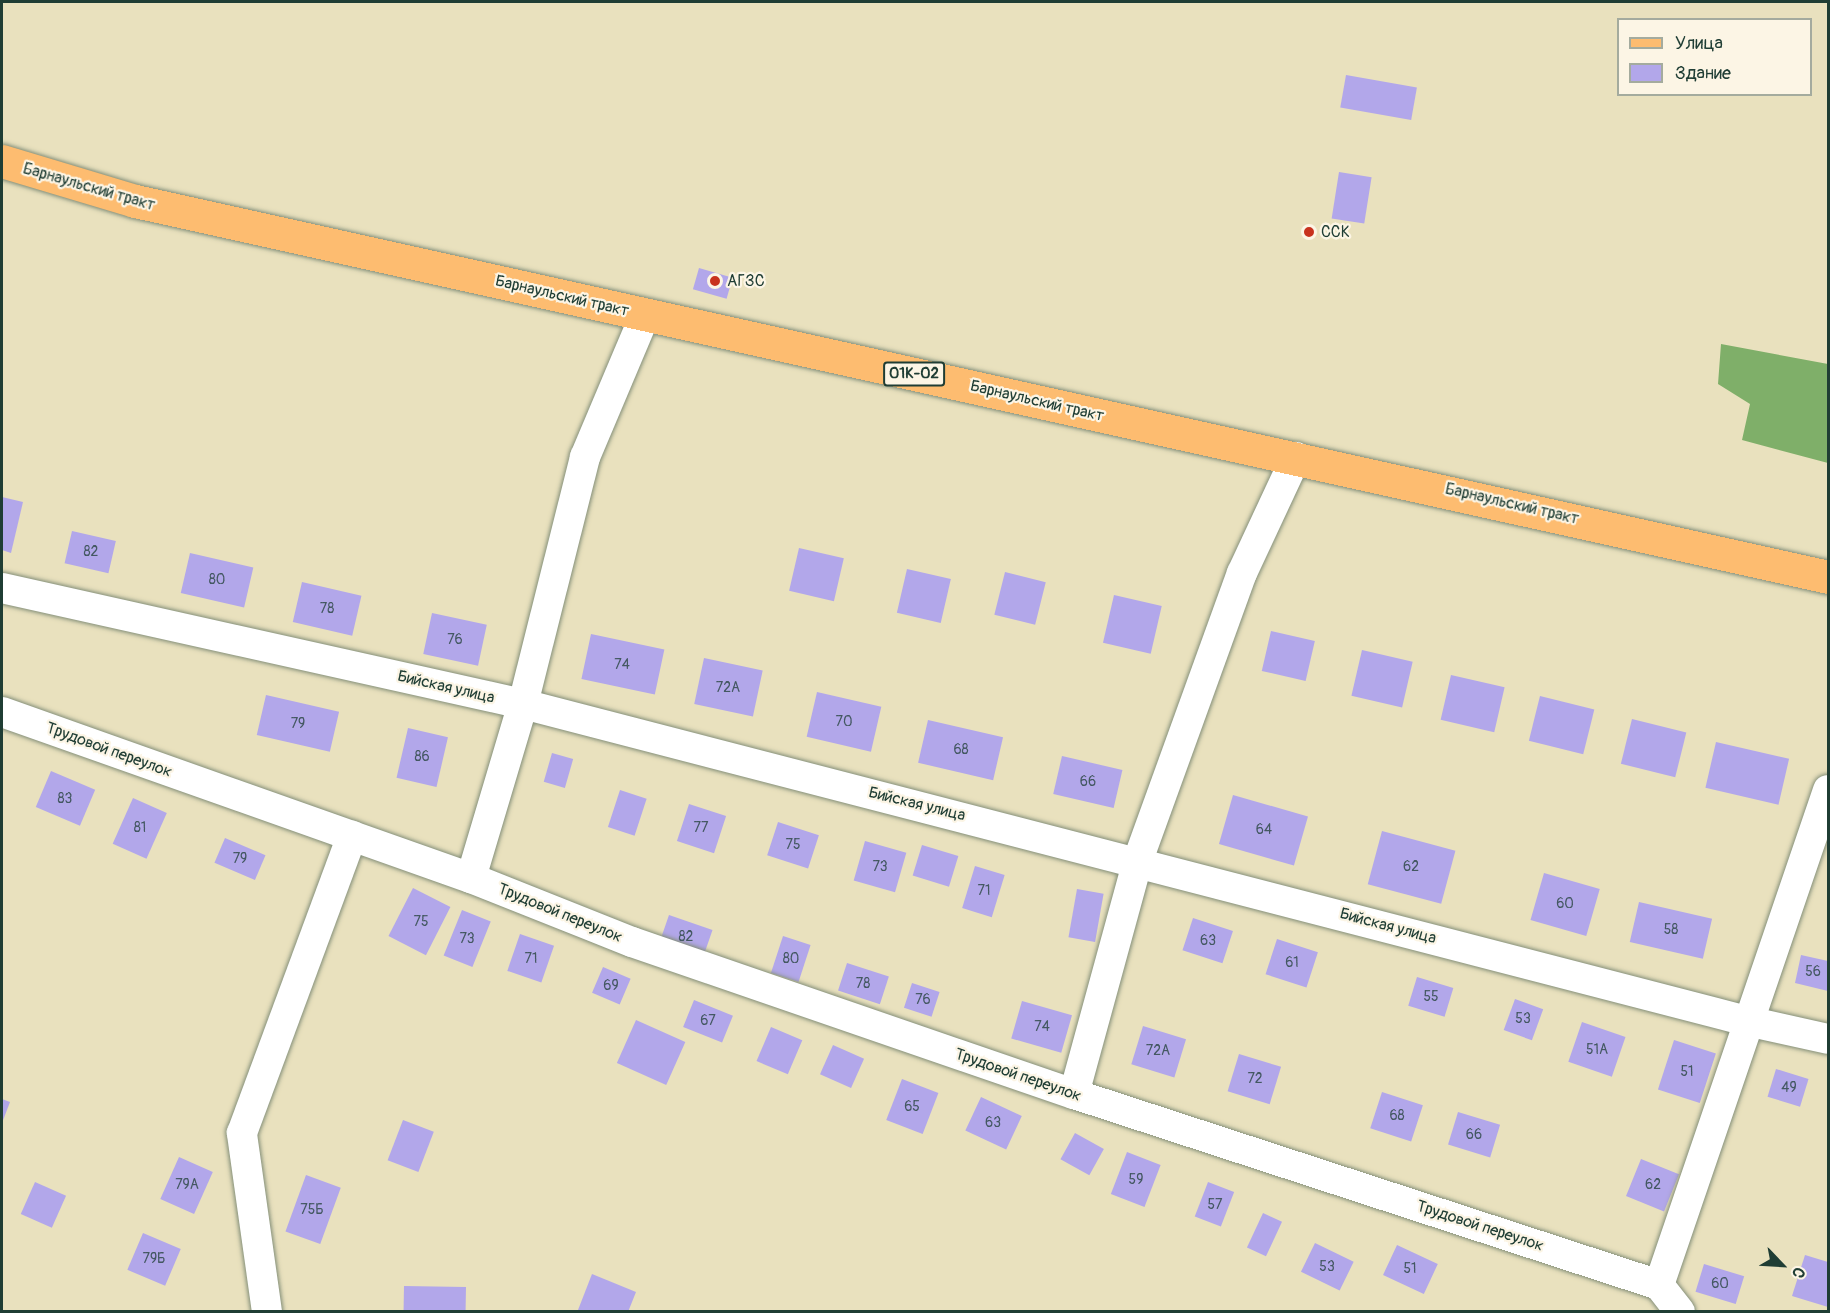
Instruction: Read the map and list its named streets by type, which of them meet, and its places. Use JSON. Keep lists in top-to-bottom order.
{
  "streets": {
    "main road": ["Барнаульский тракт", "01К-02"],
    "street": ["Бийская улица", "Трудовой переулок"]
  },
  "places": ["ССК", "АГЗС"],
  "house_numbers": [
    "82",
    "80",
    "78",
    "76",
    "74",
    "72А",
    "70",
    "79",
    "68",
    "86",
    "66",
    "83",
    "81",
    "77",
    "64",
    "75",
    "79",
    "73",
    "62",
    "71",
    "60",
    "75",
    "58",
    "82",
    "73",
    "63",
    "71",
    "80",
    "61",
    "56",
    "78",
    "69",
    "55",
    "76",
    "53",
    "67",
    "74",
    "51А",
    "72А",
    "51",
    "72",
    "49",
    "65",
    "68",
    "63",
    "66",
    "59",
    "79А",
    "62",
    "57",
    "75Б",
    "79Б",
    "53",
    "51",
    "60"
  ],
  "legend": ["Улица", "Здание"],
  "north": "bottom right"
}
